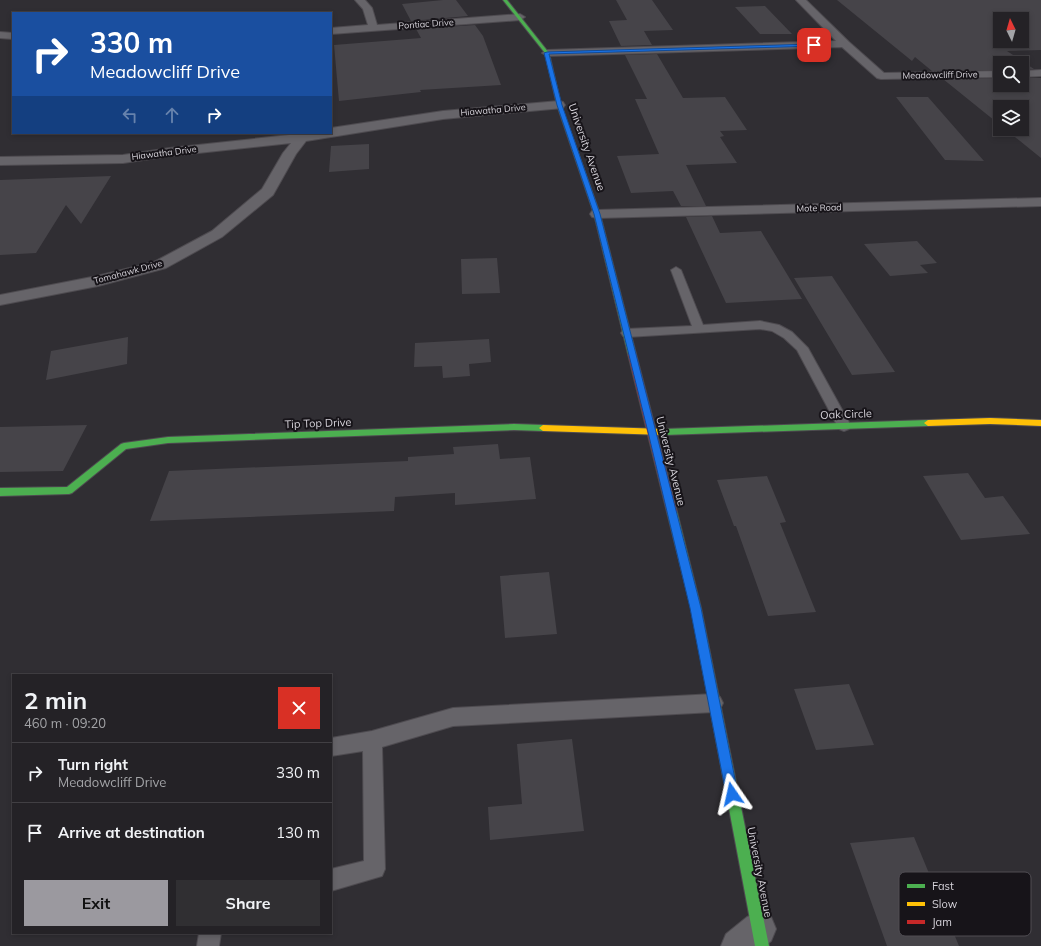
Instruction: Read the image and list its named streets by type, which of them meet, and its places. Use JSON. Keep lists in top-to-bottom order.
{
  "streets": {
    "main road": ["University Avenue", "Oak Circle", "Tip Top Drive"],
    "street": [
      "Pontiac Drive",
      "Meadowcliff Drive",
      "Hiawatha Drive",
      "Mote Road",
      "Tomahawk Drive"
    ]
  },
  "crossings": [
    ["Pontiac Drive", "University Avenue"],
    ["Hiawatha Drive", "University Avenue"],
    ["Hiawatha Drive", "Tomahawk Drive"],
    ["University Avenue", "Mote Road"],
    ["University Avenue", "Oak Circle"],
    ["University Avenue", "Tip Top Drive"],
    ["Oak Circle", "Tip Top Drive"]
  ],
  "legend": ["Fast", "Slow", "Jam"],
  "north": "top",
  "page": {
    "turn": ["330 m", "Meadowcliff Drive"],
    "heading": ["2 min", "460 m · 09:20"],
    "list": [
      {
        "name": "Turn right",
        "note": "Meadowcliff Drive",
        "value": "330 m"
      },
      {
        "name": "Arrive at destination",
        "value": "130 m"
      }
    ],
    "buttons": ["Exit", "Share"]
  }
}
